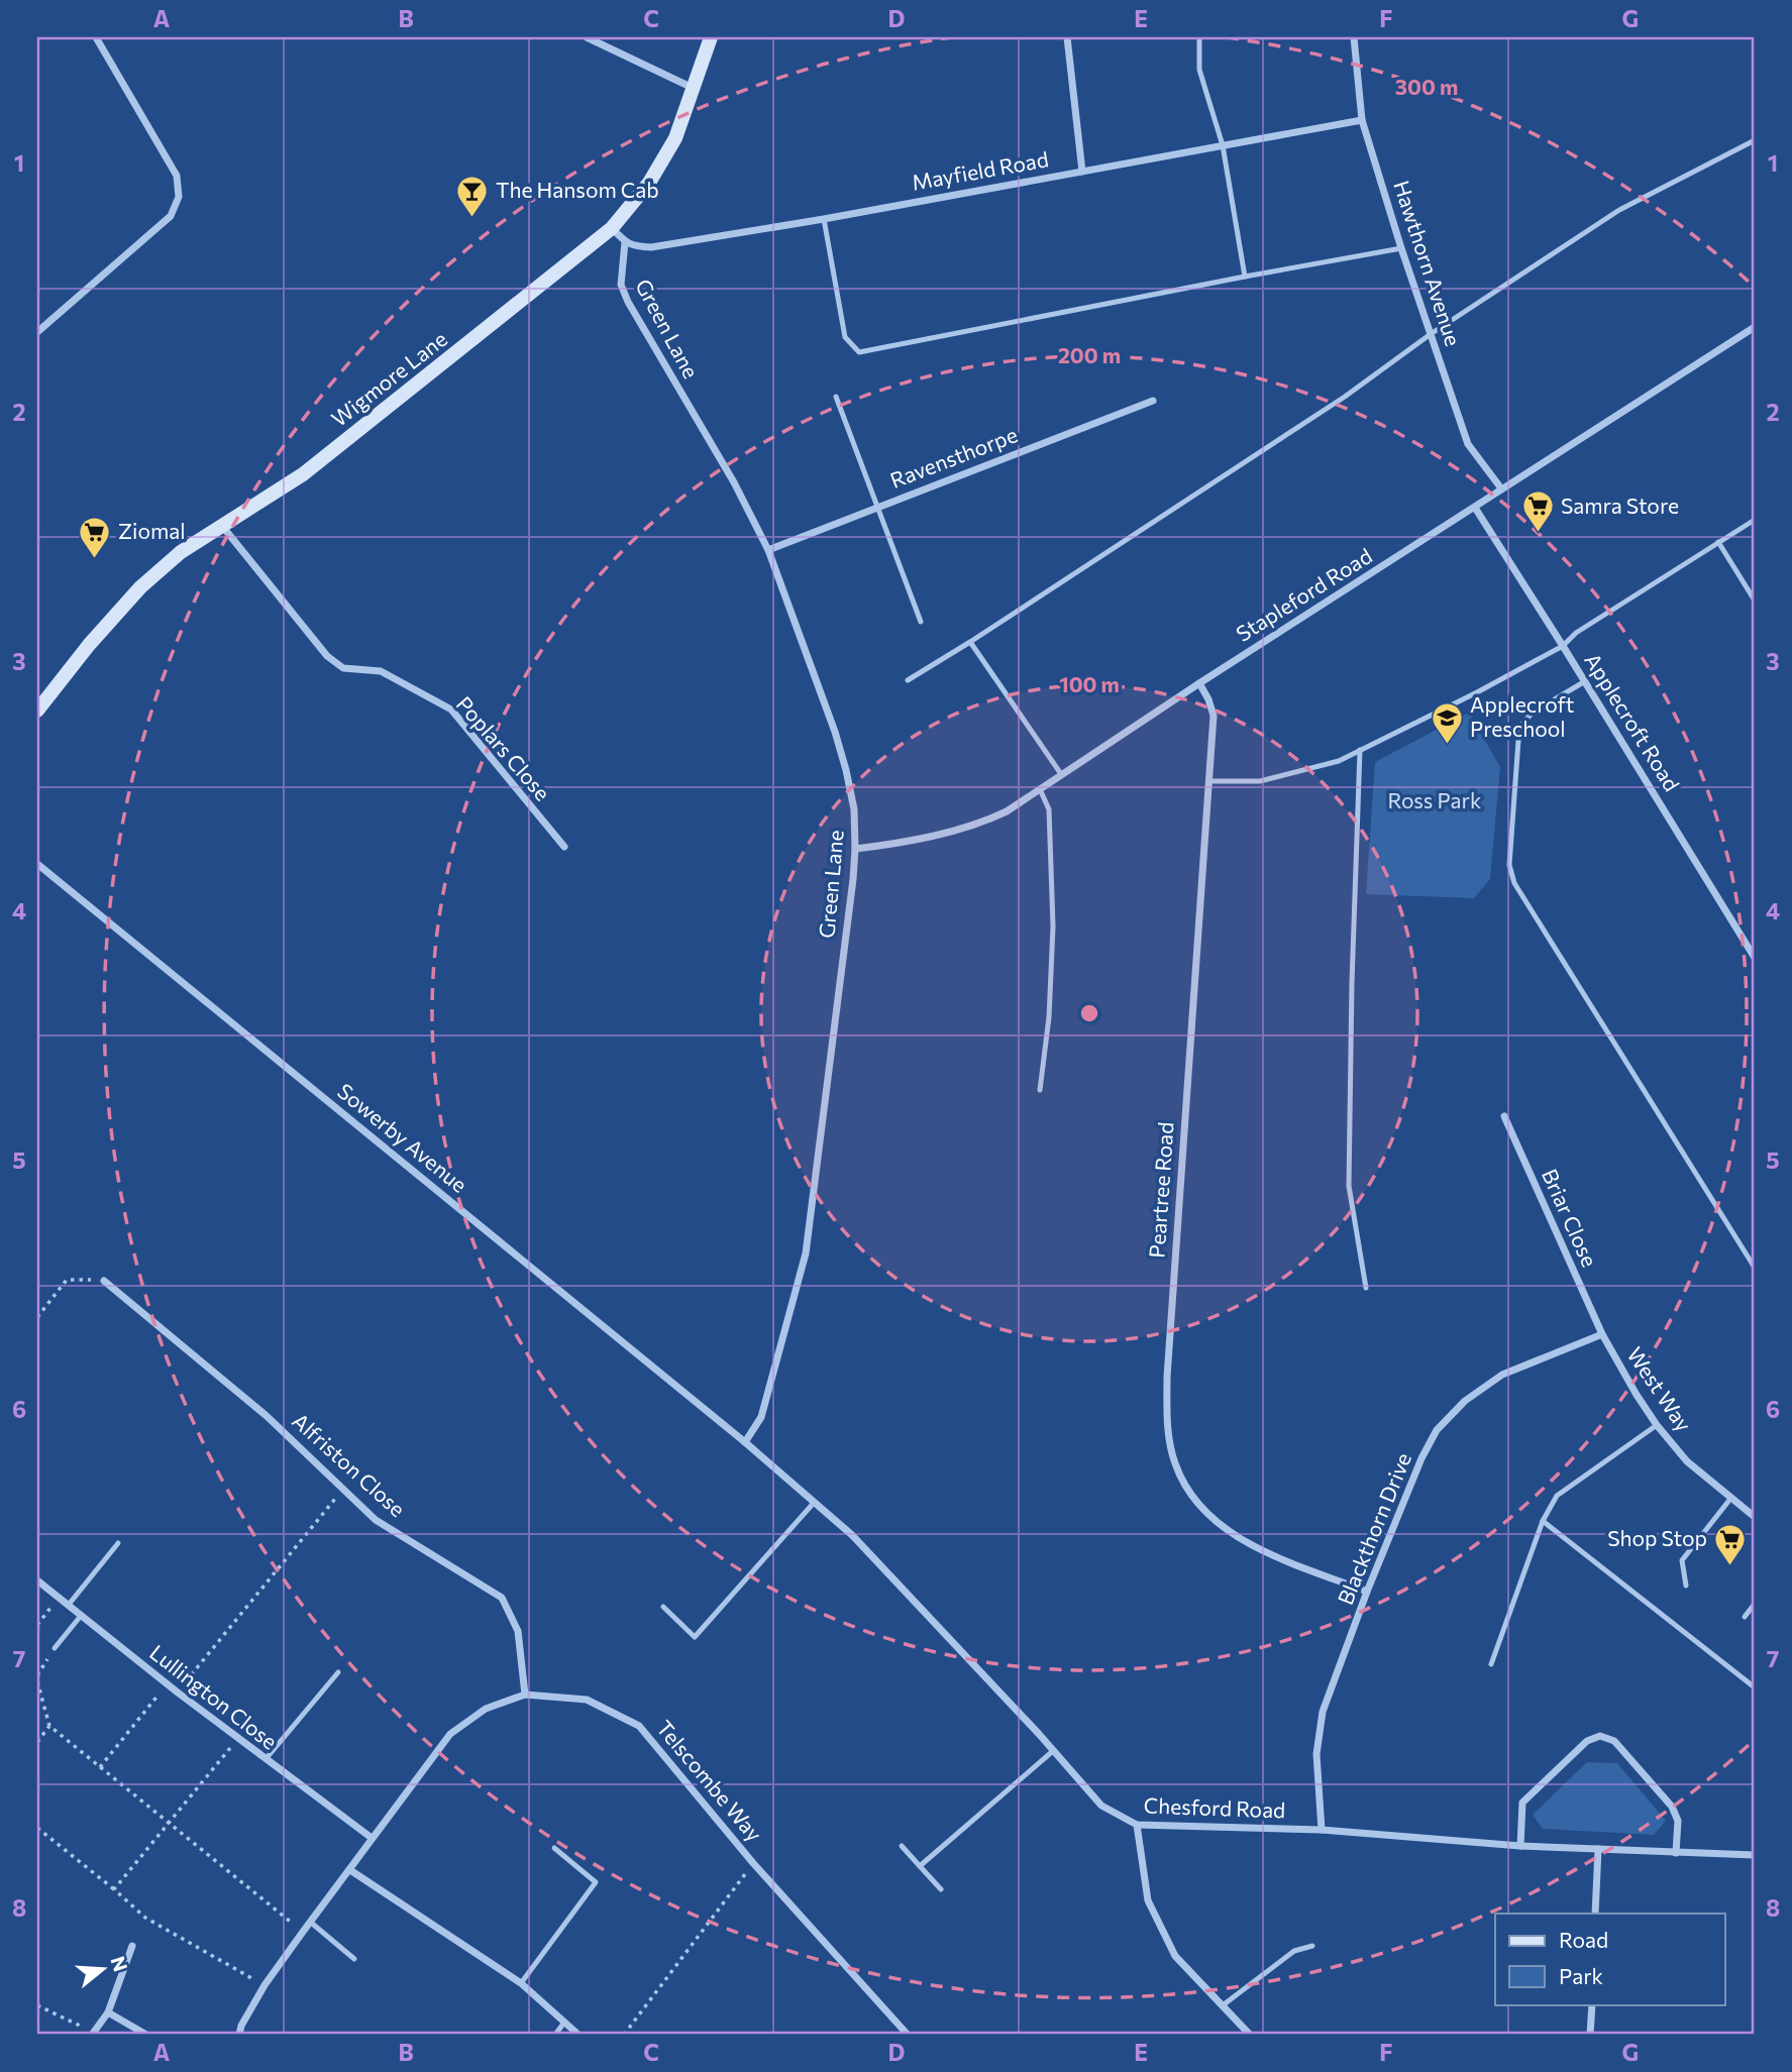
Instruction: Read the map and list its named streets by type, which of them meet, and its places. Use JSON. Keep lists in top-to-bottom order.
{
  "streets": {
    "street": [
      "Mayfield Road",
      "Hawthorn Avenue",
      "Green Lane",
      "Wigmore Lane",
      "Ravensthorpe",
      "Stapleford Road",
      "Applecroft Road",
      "Poplars Close",
      "Sowerby Avenue",
      "Peartree Road",
      "Briar Close",
      "West Way",
      "Alfriston Close",
      "Blackthorn Drive",
      "Lullington Close",
      "Telscombe Way",
      "Chesford Road"
    ]
  },
  "crossings": [
    ["Mayfield Road", "Hawthorn Avenue"],
    ["Mayfield Road", "Green Lane"],
    ["Hawthorn Avenue", "Stapleford Road"],
    ["Green Lane", "Ravensthorpe"],
    ["Green Lane", "Stapleford Road"],
    ["Green Lane", "Sowerby Avenue"],
    ["Green Lane", "Chesford Road"],
    ["Wigmore Lane", "Poplars Close"],
    ["Stapleford Road", "Applecroft Road"],
    ["Stapleford Road", "Peartree Road"],
    ["Sowerby Avenue", "Chesford Road"],
    ["Peartree Road", "Blackthorn Drive"],
    ["Briar Close", "West Way"],
    ["Briar Close", "Blackthorn Drive"],
    ["West Way", "Blackthorn Drive"],
    ["Alfriston Close", "Telscombe Way"],
    ["Blackthorn Drive", "Chesford Road"],
    ["Lullington Close", "Telscombe Way"]
  ],
  "parks": ["Ross Park"],
  "places": {
    "bar": ["The Hansom Cab"],
    "supermarket": ["Samra Store", "Ziomal", "Shop Stop"],
    "school or university": ["Applecroft Preschool"]
  },
  "legend": ["Road", "Park"],
  "north": "right",
  "grid": {
    "columns": [
      "A",
      "B",
      "C",
      "D",
      "E",
      "F",
      "G"
    ],
    "rows": [
      "1",
      "2",
      "3",
      "4",
      "5",
      "6",
      "7",
      "8"
    ]
  },
  "rings": ["300 m", "200 m", "100 m"]
}
